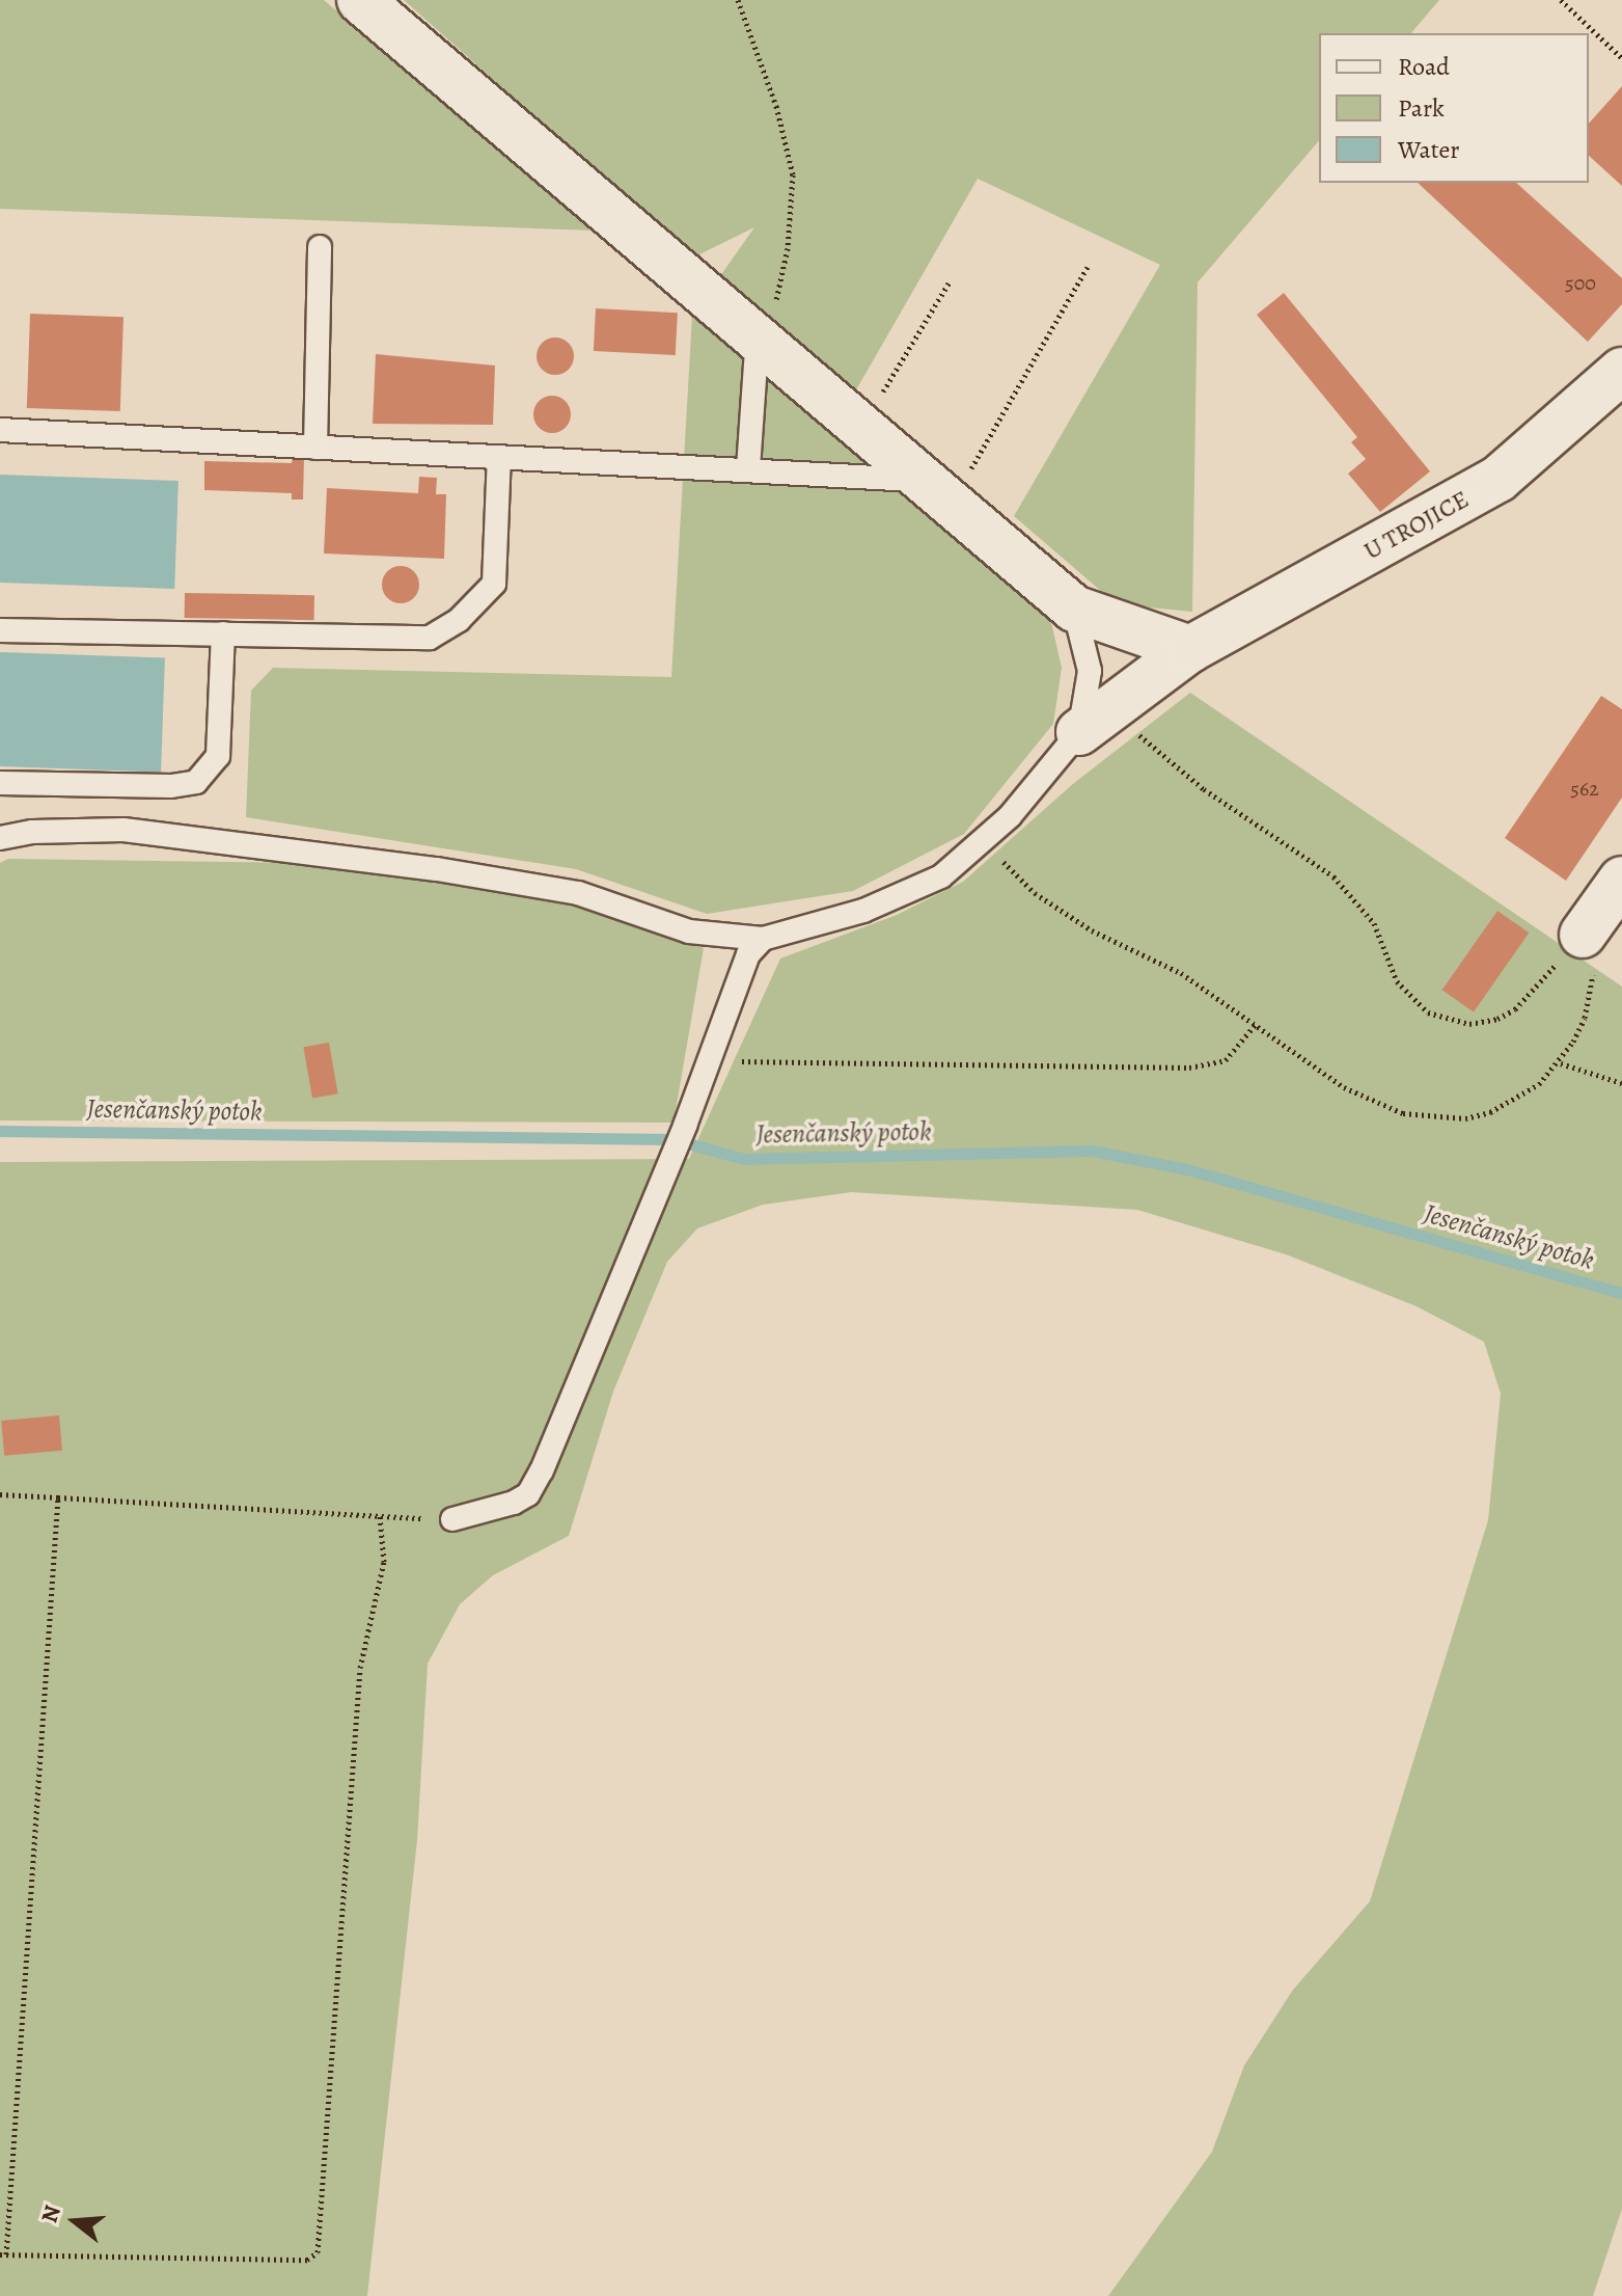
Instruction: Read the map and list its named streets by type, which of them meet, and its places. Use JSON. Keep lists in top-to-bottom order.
{
  "streets": {
    "street": ["U TROJICE"]
  },
  "water": ["Jesenčanský potok"],
  "house_numbers": ["500", "562"],
  "legend": ["Road", "Park", "Water"],
  "north": "left"
}
